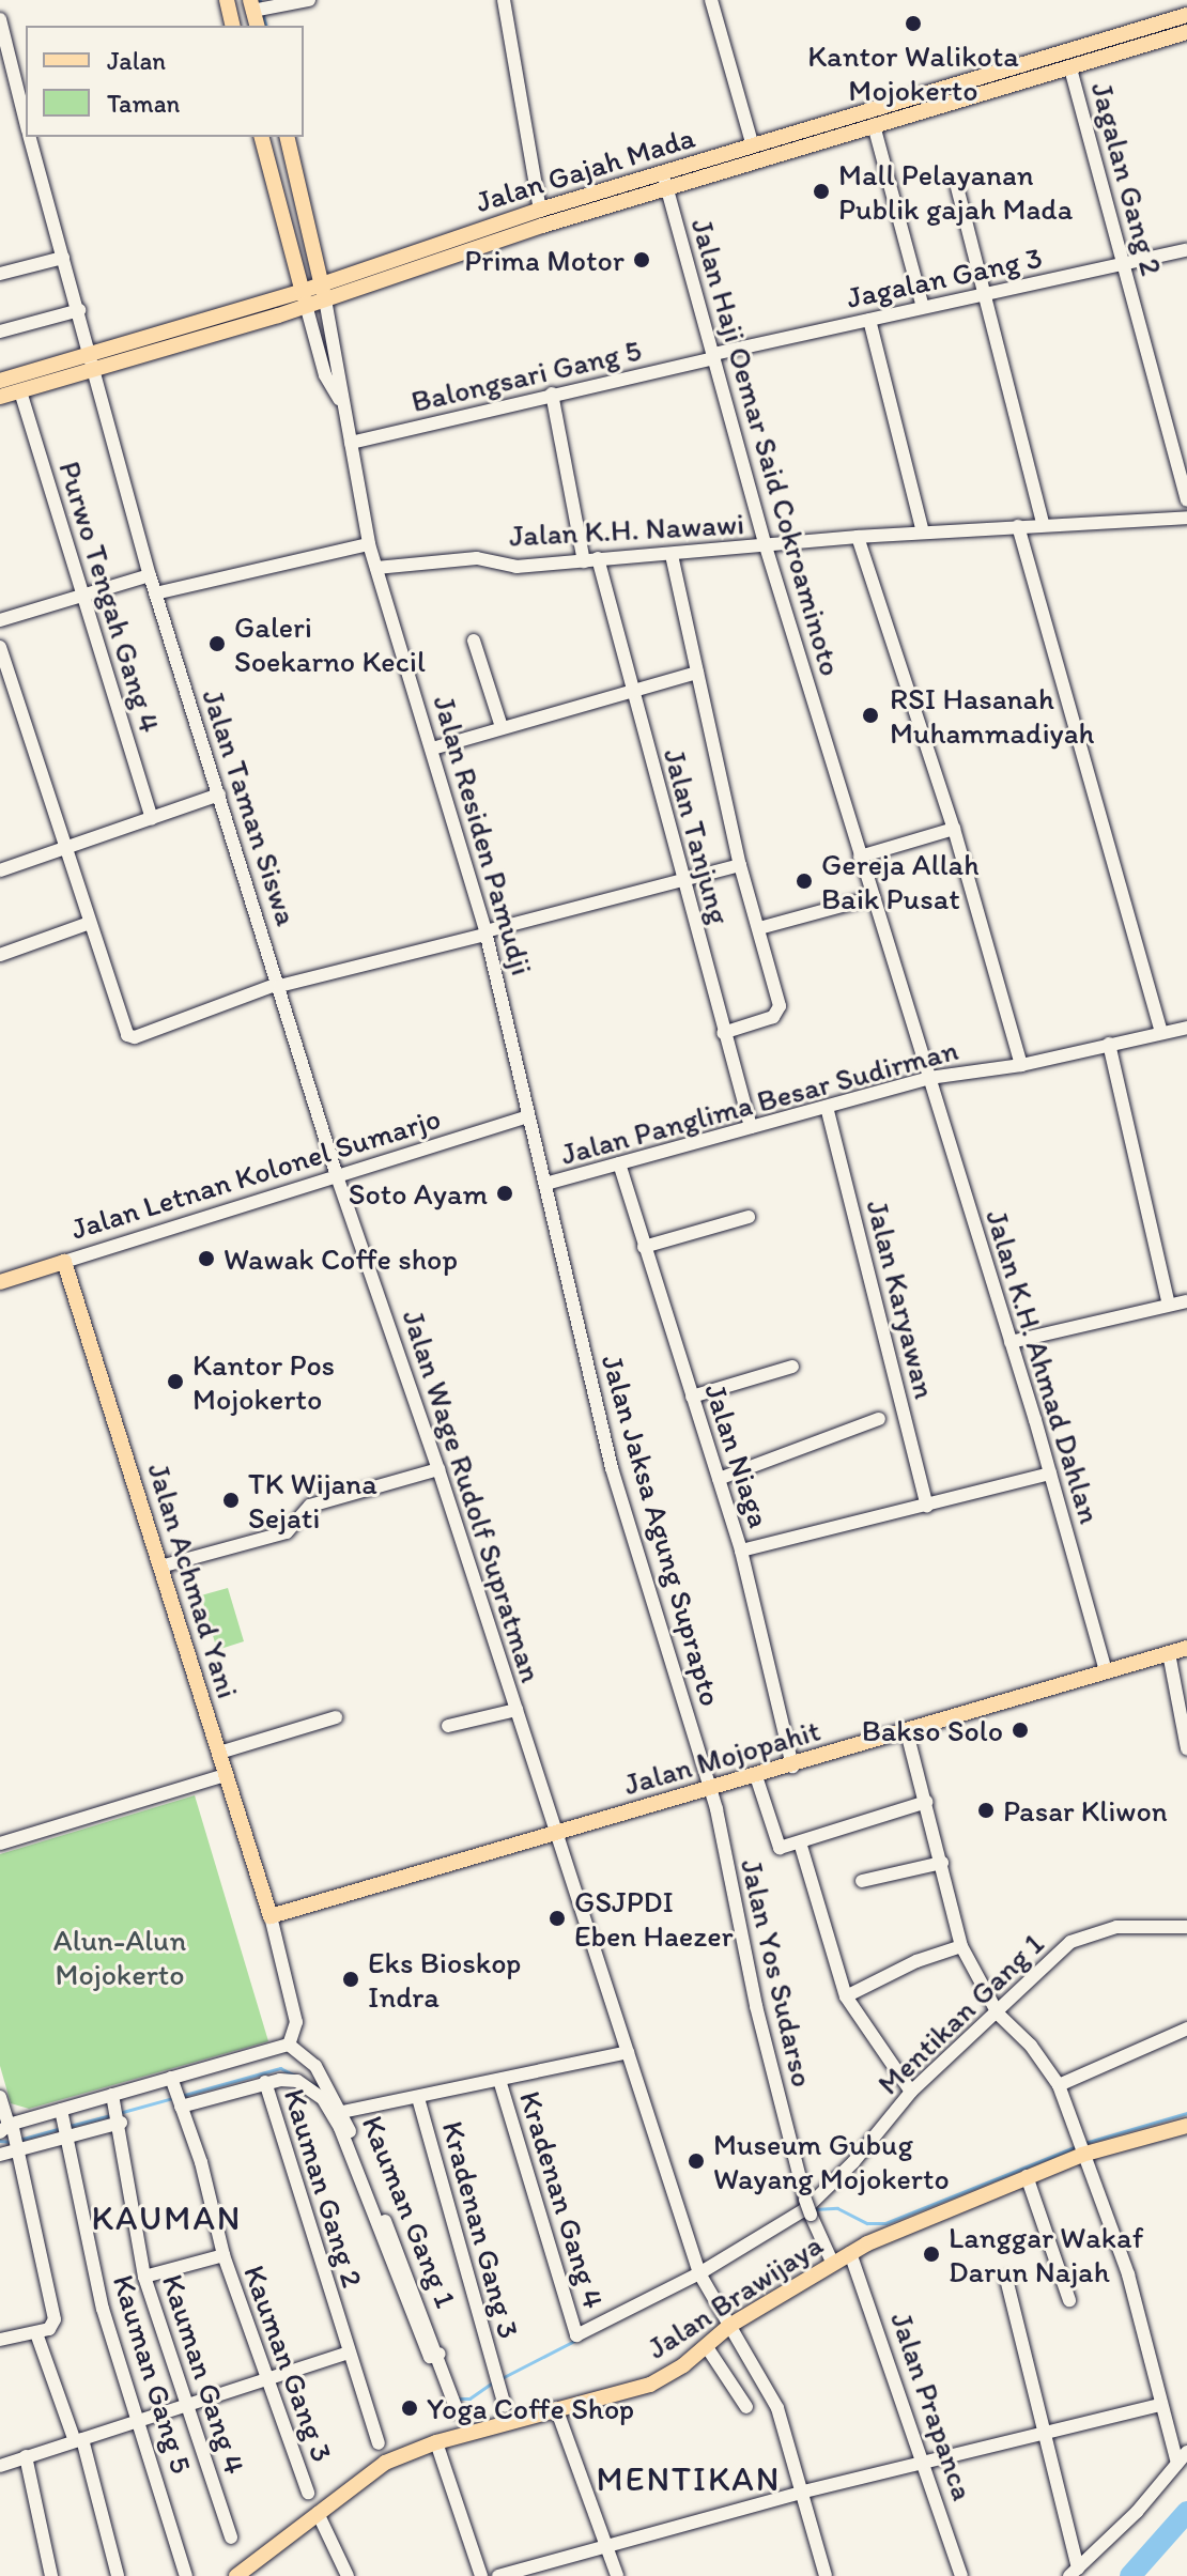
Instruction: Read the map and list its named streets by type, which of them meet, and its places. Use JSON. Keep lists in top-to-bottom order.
{
  "streets": {
    "main road": [
      "Jalan Gajah Mada",
      "Jalan Letnan Kolonel Sumarjo",
      "Jalan Achmad Yani",
      "Jalan Mojopahit",
      "Jalan Brawijaya"
    ],
    "street": [
      "Jagalan Gang 2",
      "Jagalan Gang 3",
      "Balongsari Gang 5",
      "Jalan Haji Oemar Said Cokroaminoto",
      "Jalan K.H. Nawawi",
      "Purwo Tengah Gang 4",
      "Jalan Taman Siswa",
      "Jalan Residen Pamudji",
      "Jalan Tanjung",
      "Jalan Panglima Besar Sudirman",
      "Jalan Karyawan",
      "Jalan K.H. Ahmad Dahlan",
      "Jalan Niaga",
      "Jalan Wage Rudolf Supratman",
      "Jalan Jaksa Agung Suprapto",
      "Jalan Yos Sudarso",
      "Mentikan Gang 1",
      "Kauman Gang 2",
      "Kradenan Gang 4",
      "Kauman Gang 1",
      "Kradenan Gang 3",
      "Kauman Gang 3",
      "Kauman Gang 5",
      "Kauman Gang 4",
      "Jalan Prapanca"
    ]
  },
  "crossings": [
    ["Jalan Gajah Mada", "Jagalan Gang 2"],
    ["Jalan Gajah Mada", "Jalan Haji Oemar Said Cokroaminoto"],
    ["Jalan Gajah Mada", "Purwo Tengah Gang 4"],
    ["Jalan Gajah Mada", "Jalan Taman Siswa"],
    ["Jalan Gajah Mada", "Jalan Residen Pamudji"],
    ["Jagalan Gang 2", "Jagalan Gang 3"],
    ["Jagalan Gang 3", "Balongsari Gang 5"],
    ["Jagalan Gang 3", "Jalan Haji Oemar Said Cokroaminoto"],
    ["Balongsari Gang 5", "Jalan Haji Oemar Said Cokroaminoto"],
    ["Balongsari Gang 5", "Jalan Residen Pamudji"],
    ["Balongsari Gang 5", "Jalan Tanjung"],
    ["Jalan Haji Oemar Said Cokroaminoto", "Jalan K.H. Nawawi"],
    ["Jalan Haji Oemar Said Cokroaminoto", "Jalan Panglima Besar Sudirman"],
    ["Jalan Haji Oemar Said Cokroaminoto", "Jalan K.H. Ahmad Dahlan"],
    ["Jalan K.H. Nawawi", "Jalan Residen Pamudji"],
    ["Jalan K.H. Nawawi", "Jalan Tanjung"],
    ["Jalan Taman Siswa", "Jalan Letnan Kolonel Sumarjo"],
    ["Jalan Taman Siswa", "Jalan Wage Rudolf Supratman"],
    ["Jalan Residen Pamudji", "Jalan Panglima Besar Sudirman"],
    ["Jalan Residen Pamudji", "Jalan Letnan Kolonel Sumarjo"],
    ["Jalan Residen Pamudji", "Jalan Jaksa Agung Suprapto"],
    ["Jalan Tanjung", "Jalan Panglima Besar Sudirman"],
    ["Jalan Panglima Besar Sudirman", "Jalan Karyawan"],
    ["Jalan Panglima Besar Sudirman", "Jalan K.H. Ahmad Dahlan"],
    ["Jalan Panglima Besar Sudirman", "Jalan Niaga"],
    ["Jalan Panglima Besar Sudirman", "Jalan Jaksa Agung Suprapto"],
    ["Jalan Letnan Kolonel Sumarjo", "Jalan Wage Rudolf Supratman"],
    ["Jalan Letnan Kolonel Sumarjo", "Jalan Achmad Yani"],
    ["Jalan K.H. Ahmad Dahlan", "Jalan Mojopahit"],
    ["Jalan Niaga", "Jalan Mojopahit"],
    ["Jalan Wage Rudolf Supratman", "Jalan Mojopahit"],
    ["Jalan Wage Rudolf Supratman", "Mentikan Gang 1"],
    ["Jalan Wage Rudolf Supratman", "Jalan Brawijaya"],
    ["Jalan Jaksa Agung Suprapto", "Jalan Mojopahit"],
    ["Jalan Jaksa Agung Suprapto", "Jalan Yos Sudarso"],
    ["Jalan Achmad Yani", "Jalan Mojopahit"],
    ["Jalan Mojopahit", "Jalan Yos Sudarso"],
    ["Jalan Yos Sudarso", "Mentikan Gang 1"],
    ["Jalan Yos Sudarso", "Jalan Brawijaya"],
    ["Mentikan Gang 1", "Kradenan Gang 4"],
    ["Kauman Gang 2", "Kauman Gang 1"],
    ["Jalan Brawijaya", "Jalan Prapanca"]
  ],
  "districts": ["KAUMAN", "MENTIKAN"],
  "parks": ["Alun-Alun Mojokerto"],
  "places": [
    "Kantor Walikota Mojokerto",
    "Mall Pelayanan Publik gajah Mada",
    "Prima Motor",
    "Galeri Soekarno Kecil",
    "RSI Hasanah Muhammadiyah",
    "Gereja Allah Baik Pusat",
    "Soto Ayam",
    "Wawak Coffe shop",
    "Kantor Pos Mojokerto",
    "TK Wijana Sejati",
    "Bakso Solo",
    "Pasar Kliwon",
    "GSJPDI Eben Haezer",
    "Eks Bioskop Indra",
    "Museum Gubug Wayang Mojokerto",
    "Langgar Wakaf Darun Najah",
    "Yoga Coffe Shop"
  ],
  "legend": ["Jalan", "Taman"]
}
